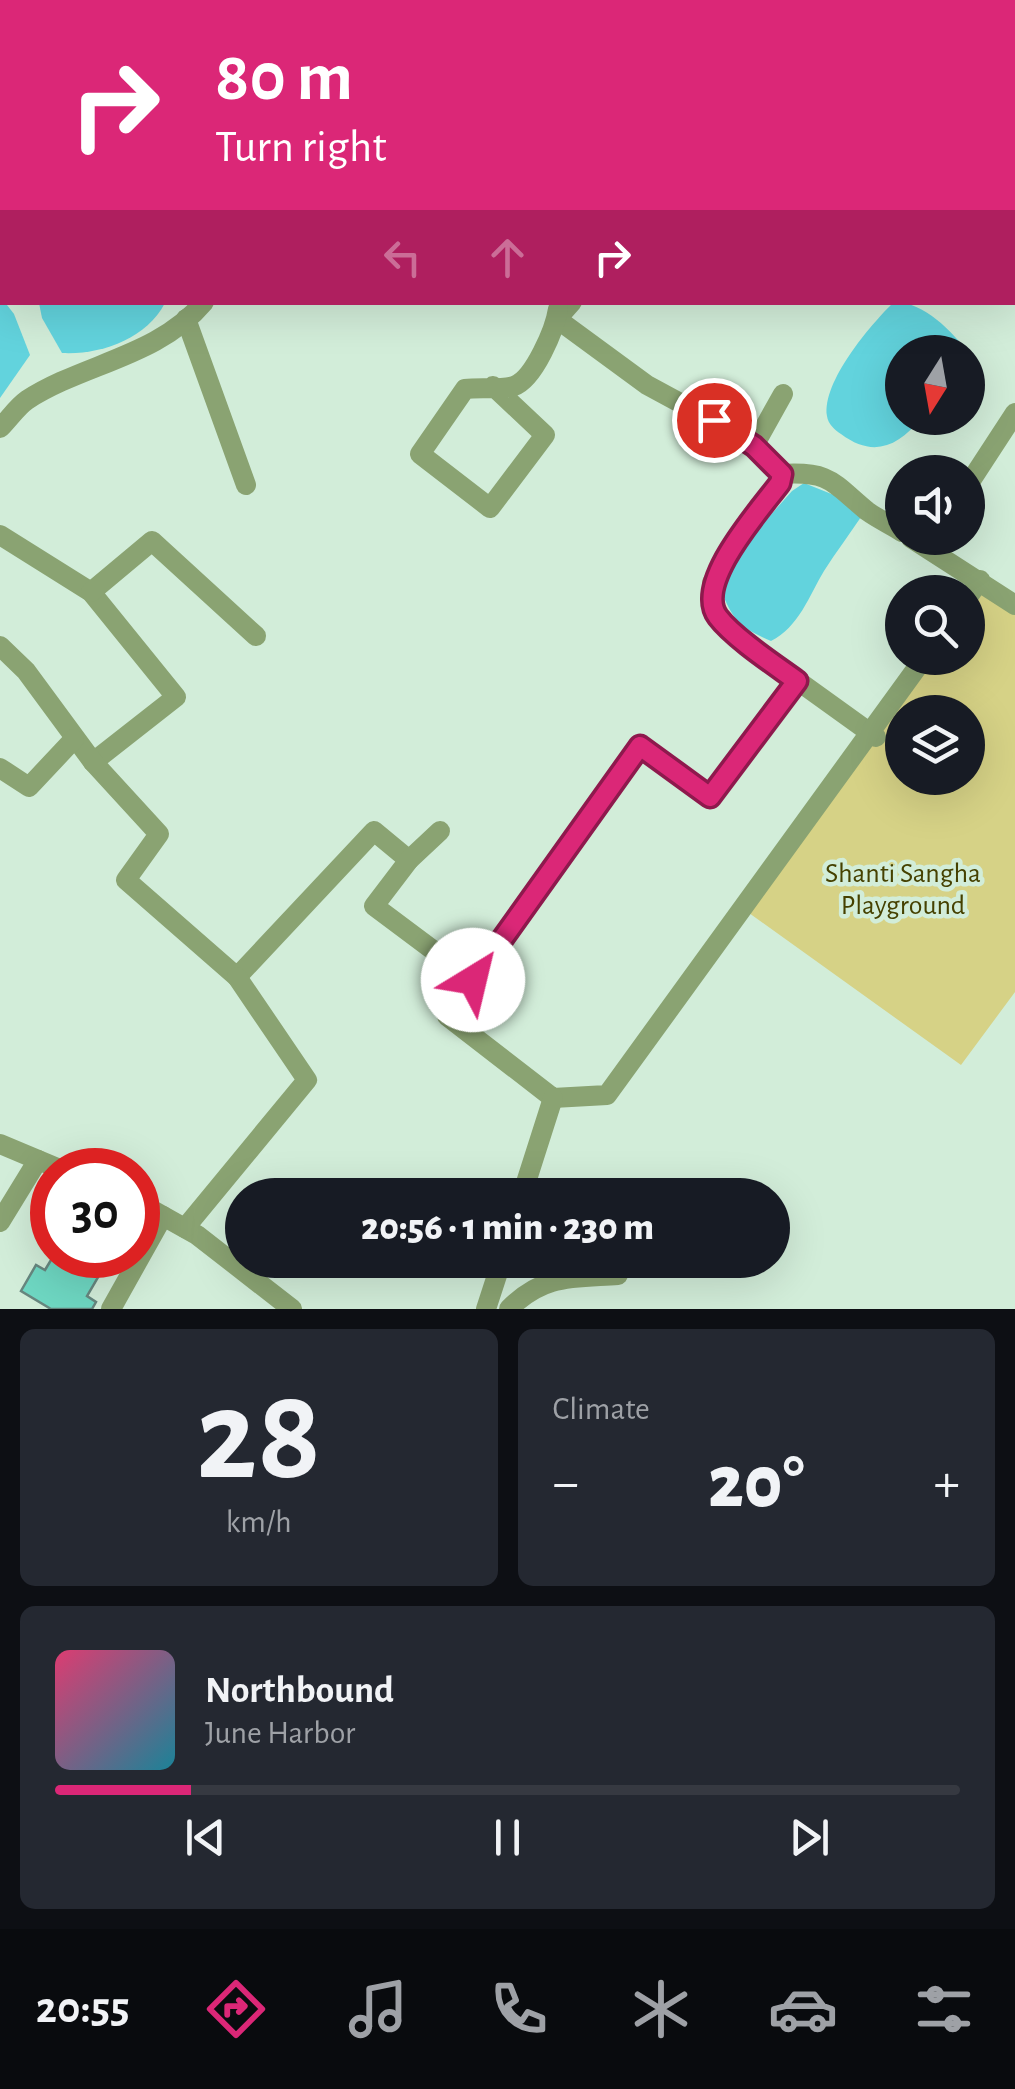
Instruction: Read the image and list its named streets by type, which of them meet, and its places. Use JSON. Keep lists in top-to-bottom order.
{
  "parks": ["Shanti Sangha Playground"],
  "north": "bottom",
  "page": {
    "turn": ["80 m", "Turn right"],
    "limit": "30",
    "trip": "20:56 · 1 min · 230 m",
    "tile": [
      ["28", "km/h"],
      "Climate"
    ],
    "heat": ["−", "20°", "+"],
    "song": ["Northbound", "June Harbor"],
    "tabs": "20:55"
  }
}
